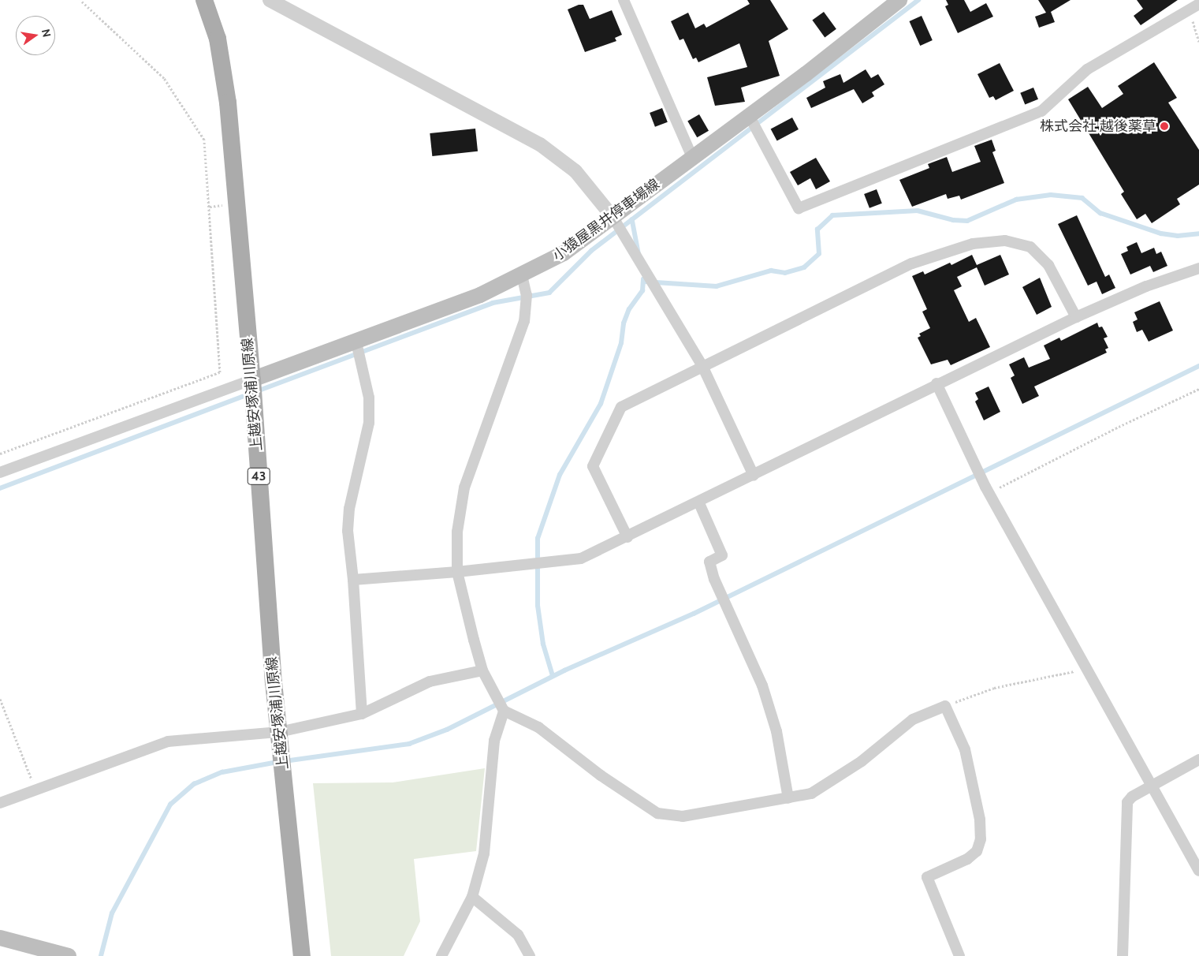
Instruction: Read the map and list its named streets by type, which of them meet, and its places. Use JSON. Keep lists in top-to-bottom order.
{
  "streets": {
    "main road": ["小猿屋黒井停車場線", "上越安塚浦川原線", "43"]
  },
  "crossings": [
    ["小猿屋黒井停車場線", "上越安塚浦川原線"]
  ],
  "places": ["株式会社 越後薬草"],
  "north": "right"
}
